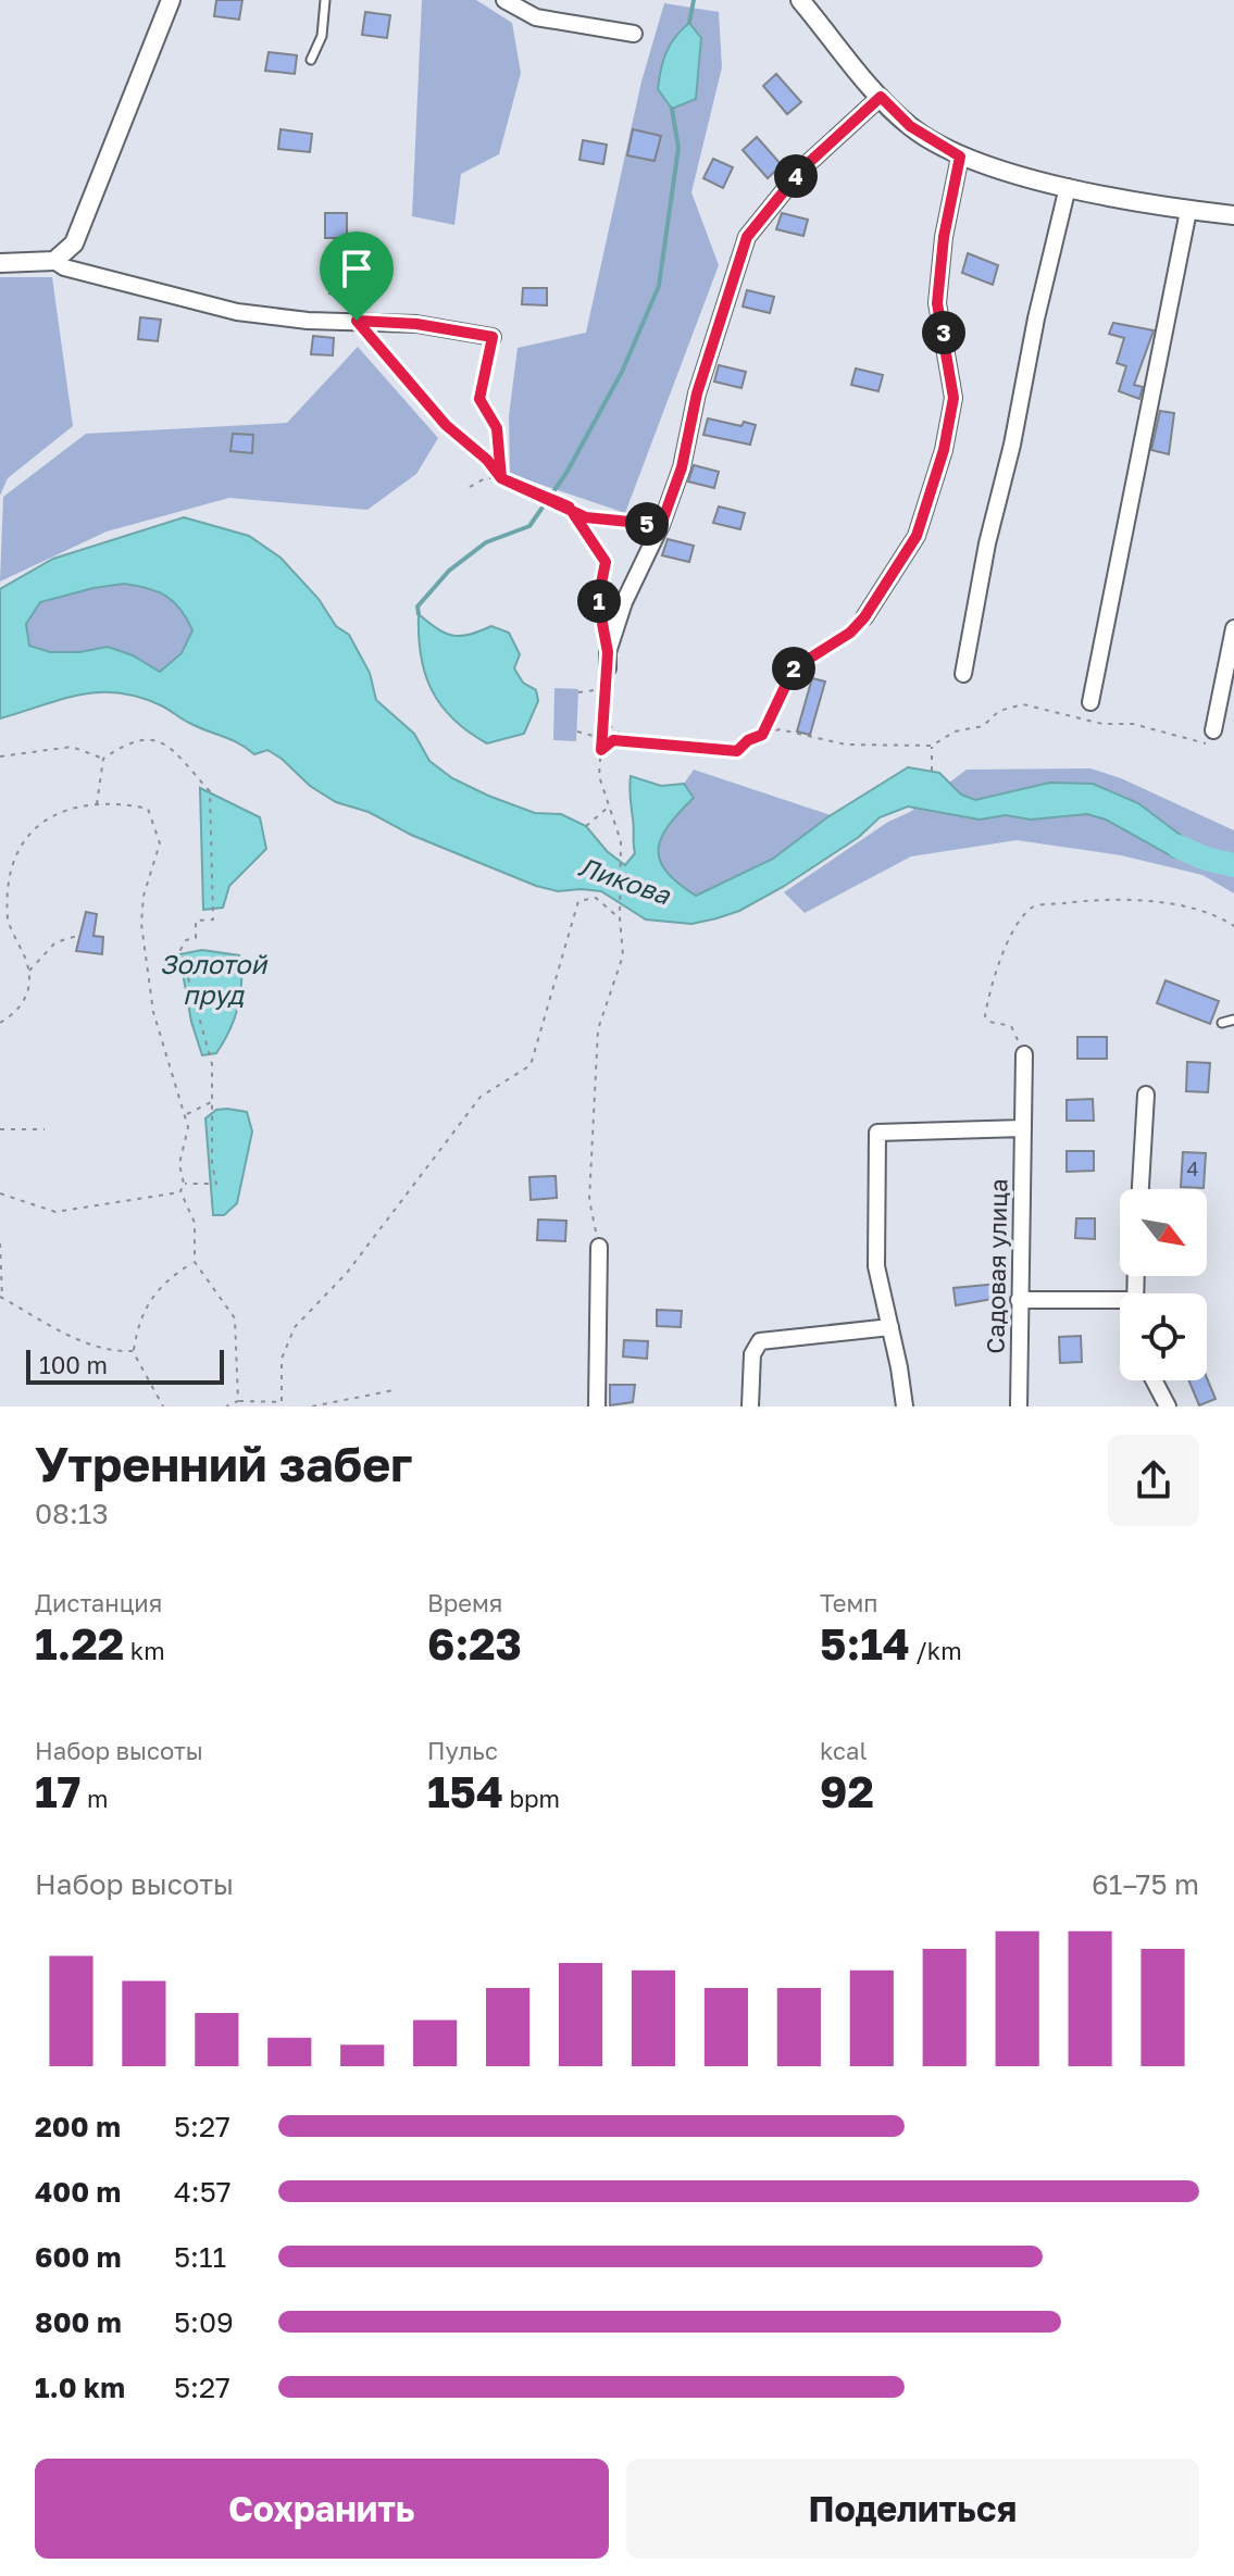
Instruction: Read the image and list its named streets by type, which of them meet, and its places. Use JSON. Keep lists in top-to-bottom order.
{
  "streets": {
    "street": ["Садовая улица"]
  },
  "water": ["Ликова", "Золотой пруд"],
  "house_numbers": ["4"],
  "scale_bar": "100 m",
  "north": "bottom right",
  "page": {
    "pins": [
      "4",
      "3",
      "5",
      "1",
      "2"
    ],
    "scale": "100 m",
    "heading": ["Утренний забег", "08:13"],
    "stats": [
      ["Дистанция", "1.22 km"],
      ["Время", "6:23"],
      ["Темп", "5:14 /km"],
      ["Набор высоты", "17 m"],
      ["Пульс", "154 bpm"],
      ["kcal", "92"]
    ],
    "chart": ["Набор высоты", "61–75 m"],
    "list": [
      {
        "name": "200 m",
        "note": "5:27"
      },
      {
        "name": "400 m",
        "note": "4:57"
      },
      {
        "name": "600 m",
        "note": "5:11"
      },
      {
        "name": "800 m",
        "note": "5:09"
      },
      {
        "name": "1.0 km",
        "note": "5:27"
      }
    ],
    "buttons": ["Сохранить", "Поделиться"]
  }
}
